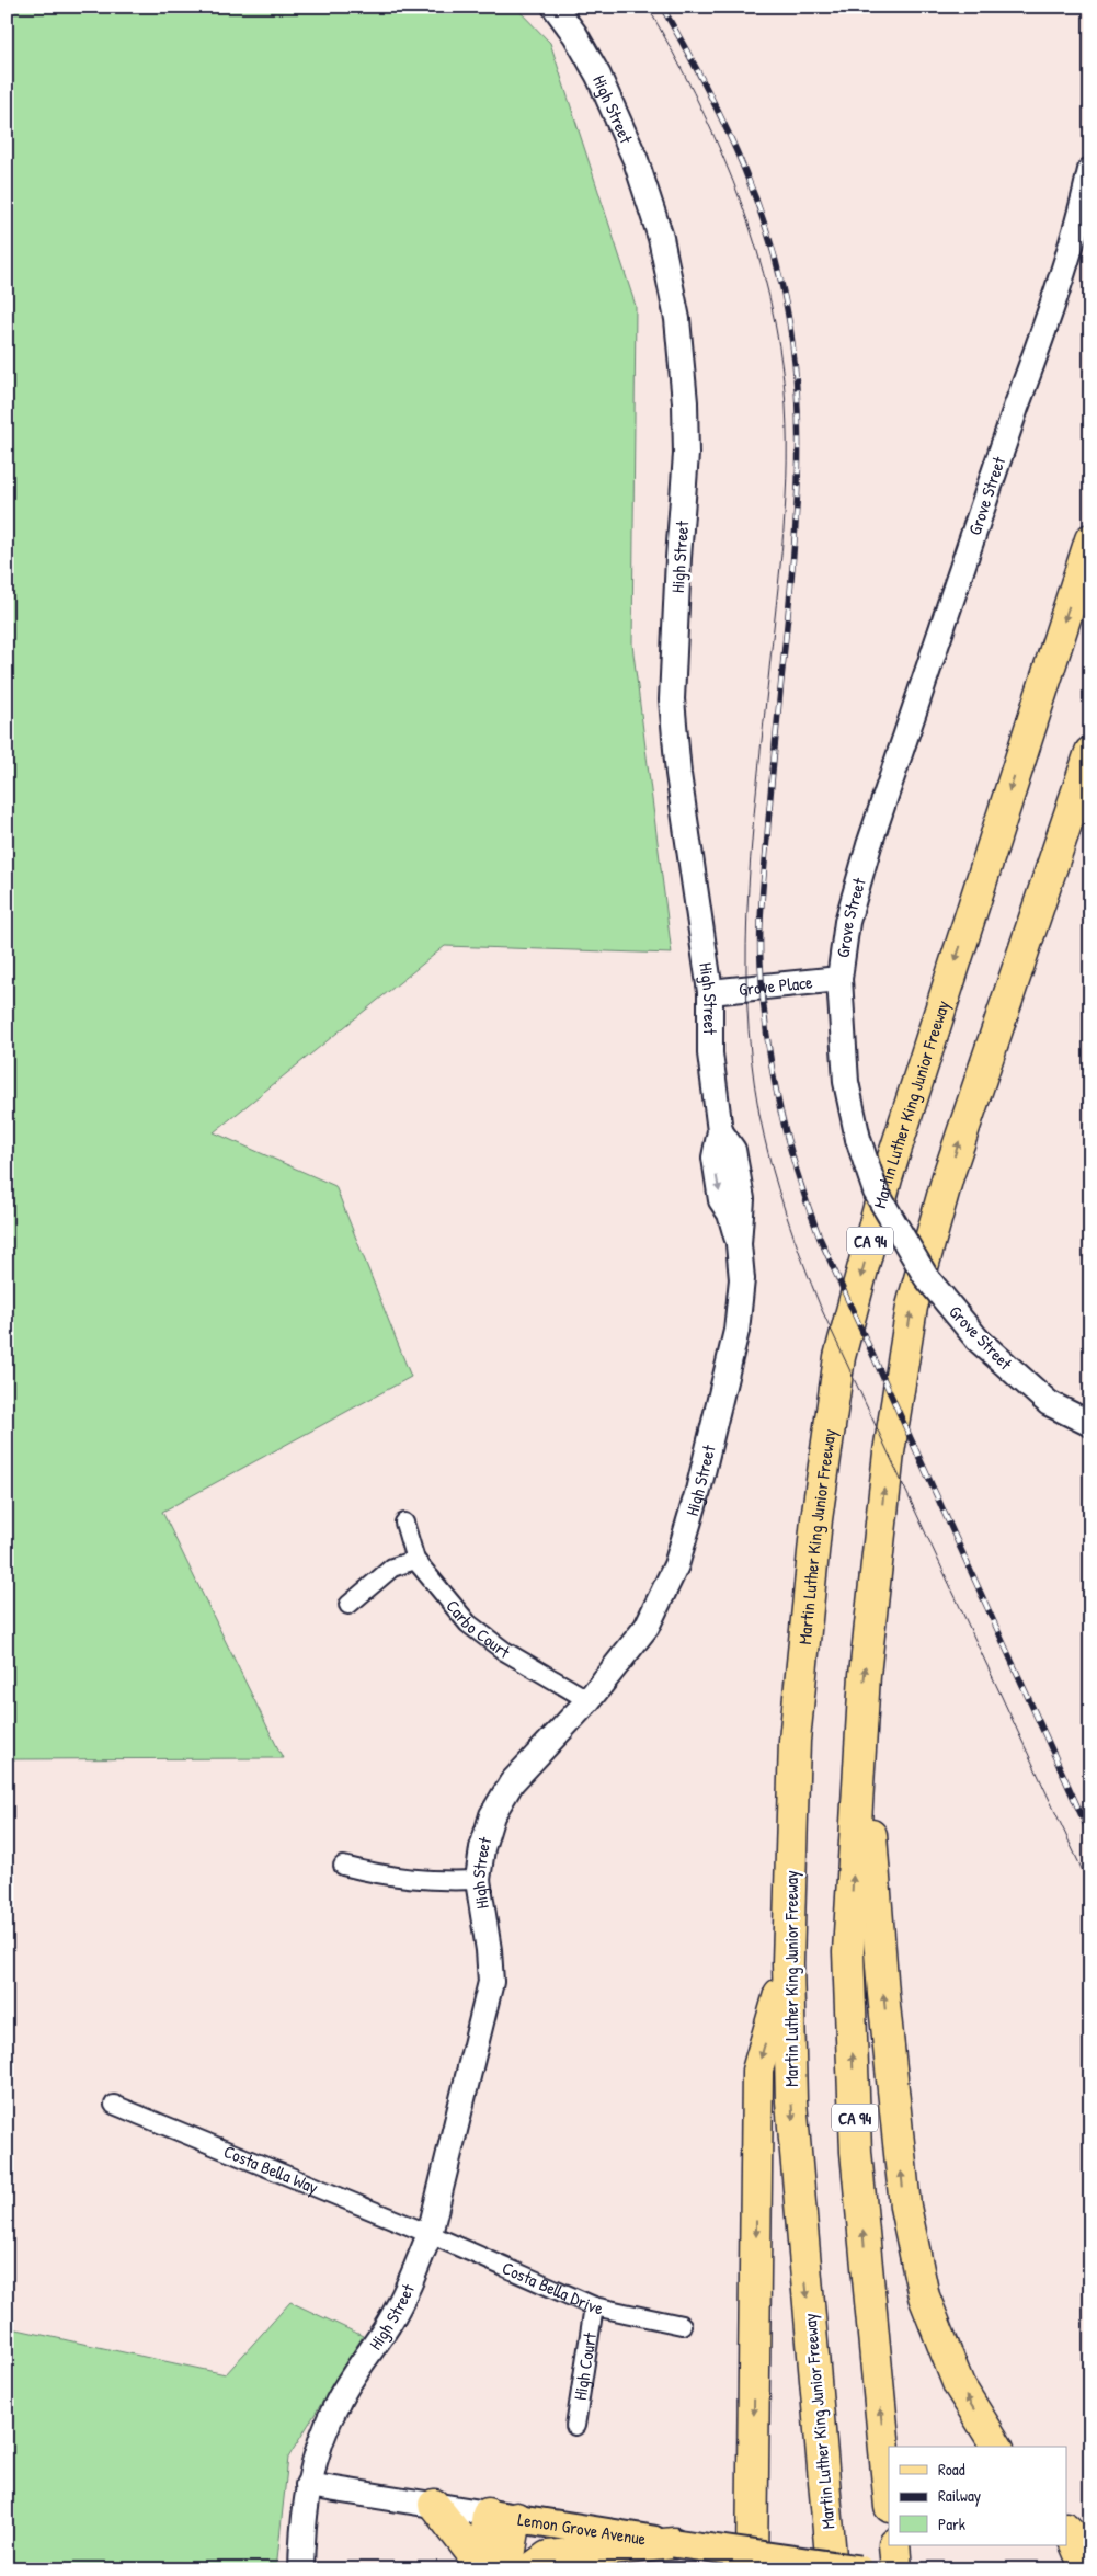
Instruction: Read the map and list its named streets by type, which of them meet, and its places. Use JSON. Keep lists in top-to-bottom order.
{
  "streets": {
    "highway": ["Martin Luther King Junior Freeway", "CA 94"],
    "main road": [
      "High Street",
      "Grove Street",
      "Grove Place",
      "Lemon Grove Avenue"
    ],
    "street": [
      "Carbo Court",
      "Costa Bella Way",
      "Costa Bella Drive",
      "High Court"
    ]
  },
  "crossings": [
    ["High Street", "Grove Place"],
    ["High Street", "Carbo Court"],
    ["High Street", "Costa Bella Way"],
    ["High Street", "Costa Bella Drive"],
    ["High Street", "Lemon Grove Avenue"],
    ["Grove Street", "Grove Place"],
    ["Costa Bella Way", "Costa Bella Drive"],
    ["Costa Bella Drive", "High Court"]
  ],
  "legend": ["Road", "Railway", "Park"]
}
